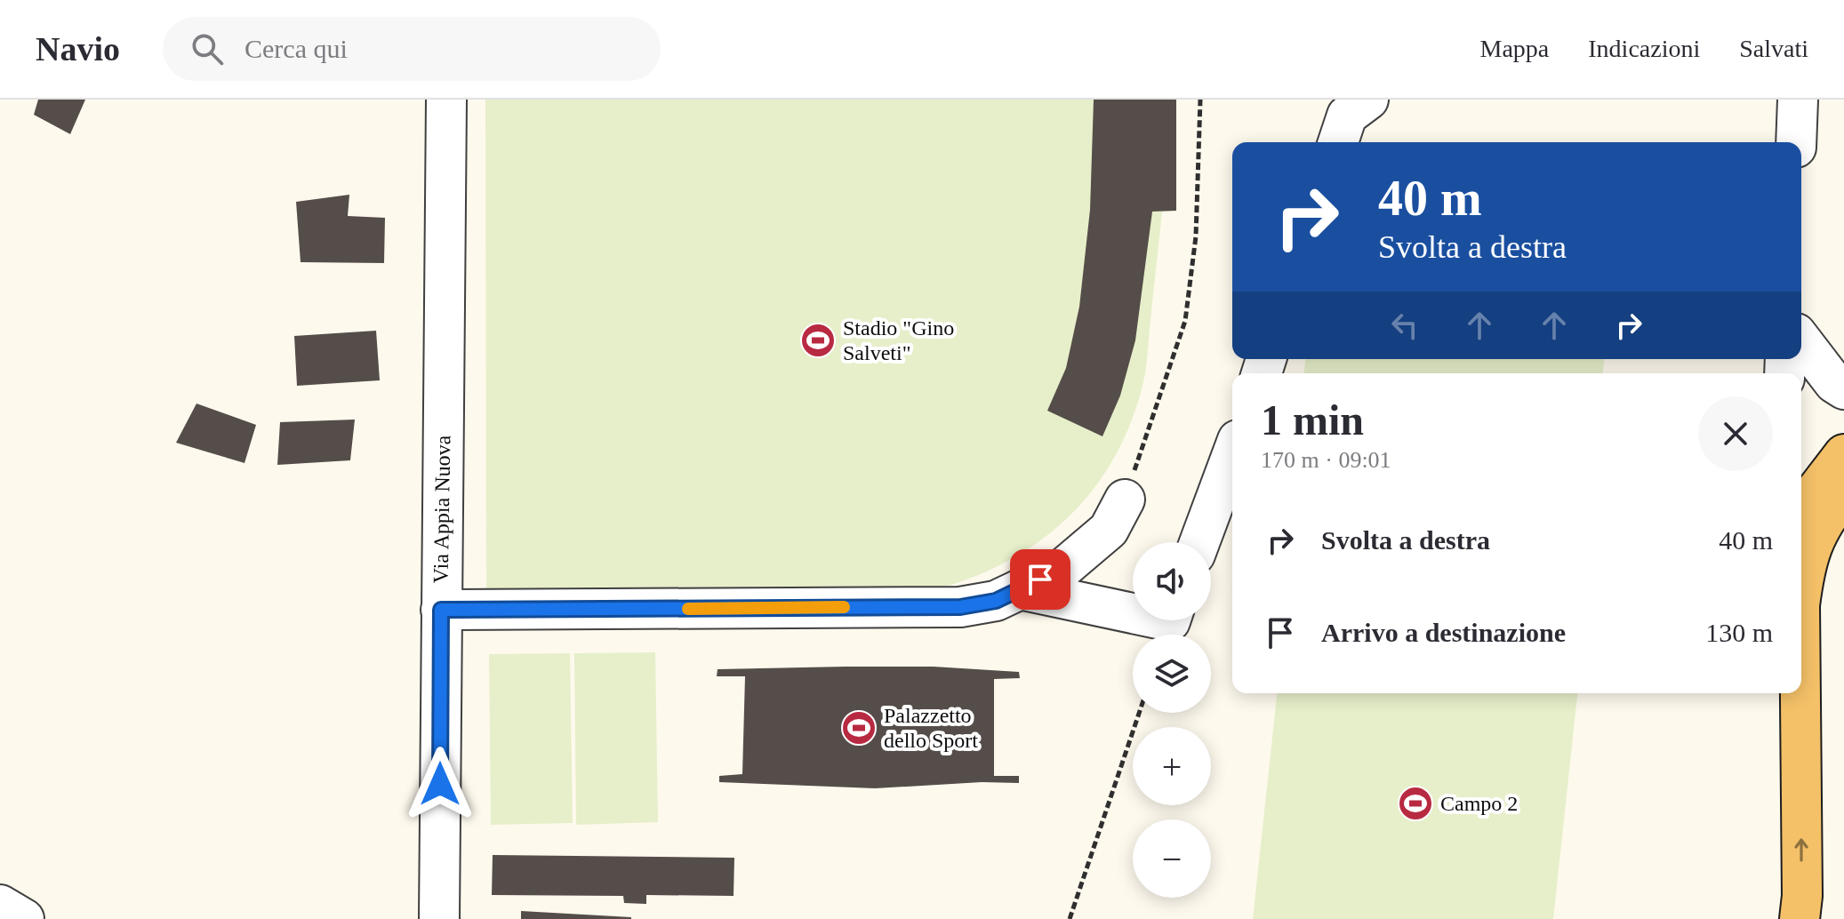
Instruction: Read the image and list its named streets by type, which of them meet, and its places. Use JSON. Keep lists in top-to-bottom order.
{
  "streets": {
    "street": ["Via Appia Nuova"]
  },
  "places": {
    "sports": ["Stadio \"Gino Salveti\"", "Palazzetto dello Sport", "Campo 2"]
  },
  "page": {
    "header": "Navio",
    "search": "Cerca qui",
    "nav": ["Mappa", "Indicazioni", "Salvati"],
    "turn": ["40 m", "Svolta a destra"],
    "heading": ["1 min", "170 m · 09:01"],
    "list": [
      {
        "name": "Svolta a destra",
        "value": "40 m"
      },
      {
        "name": "Arrivo a destinazione",
        "value": "130 m"
      }
    ],
    "map_buttons": ["+", "−"]
  }
}
